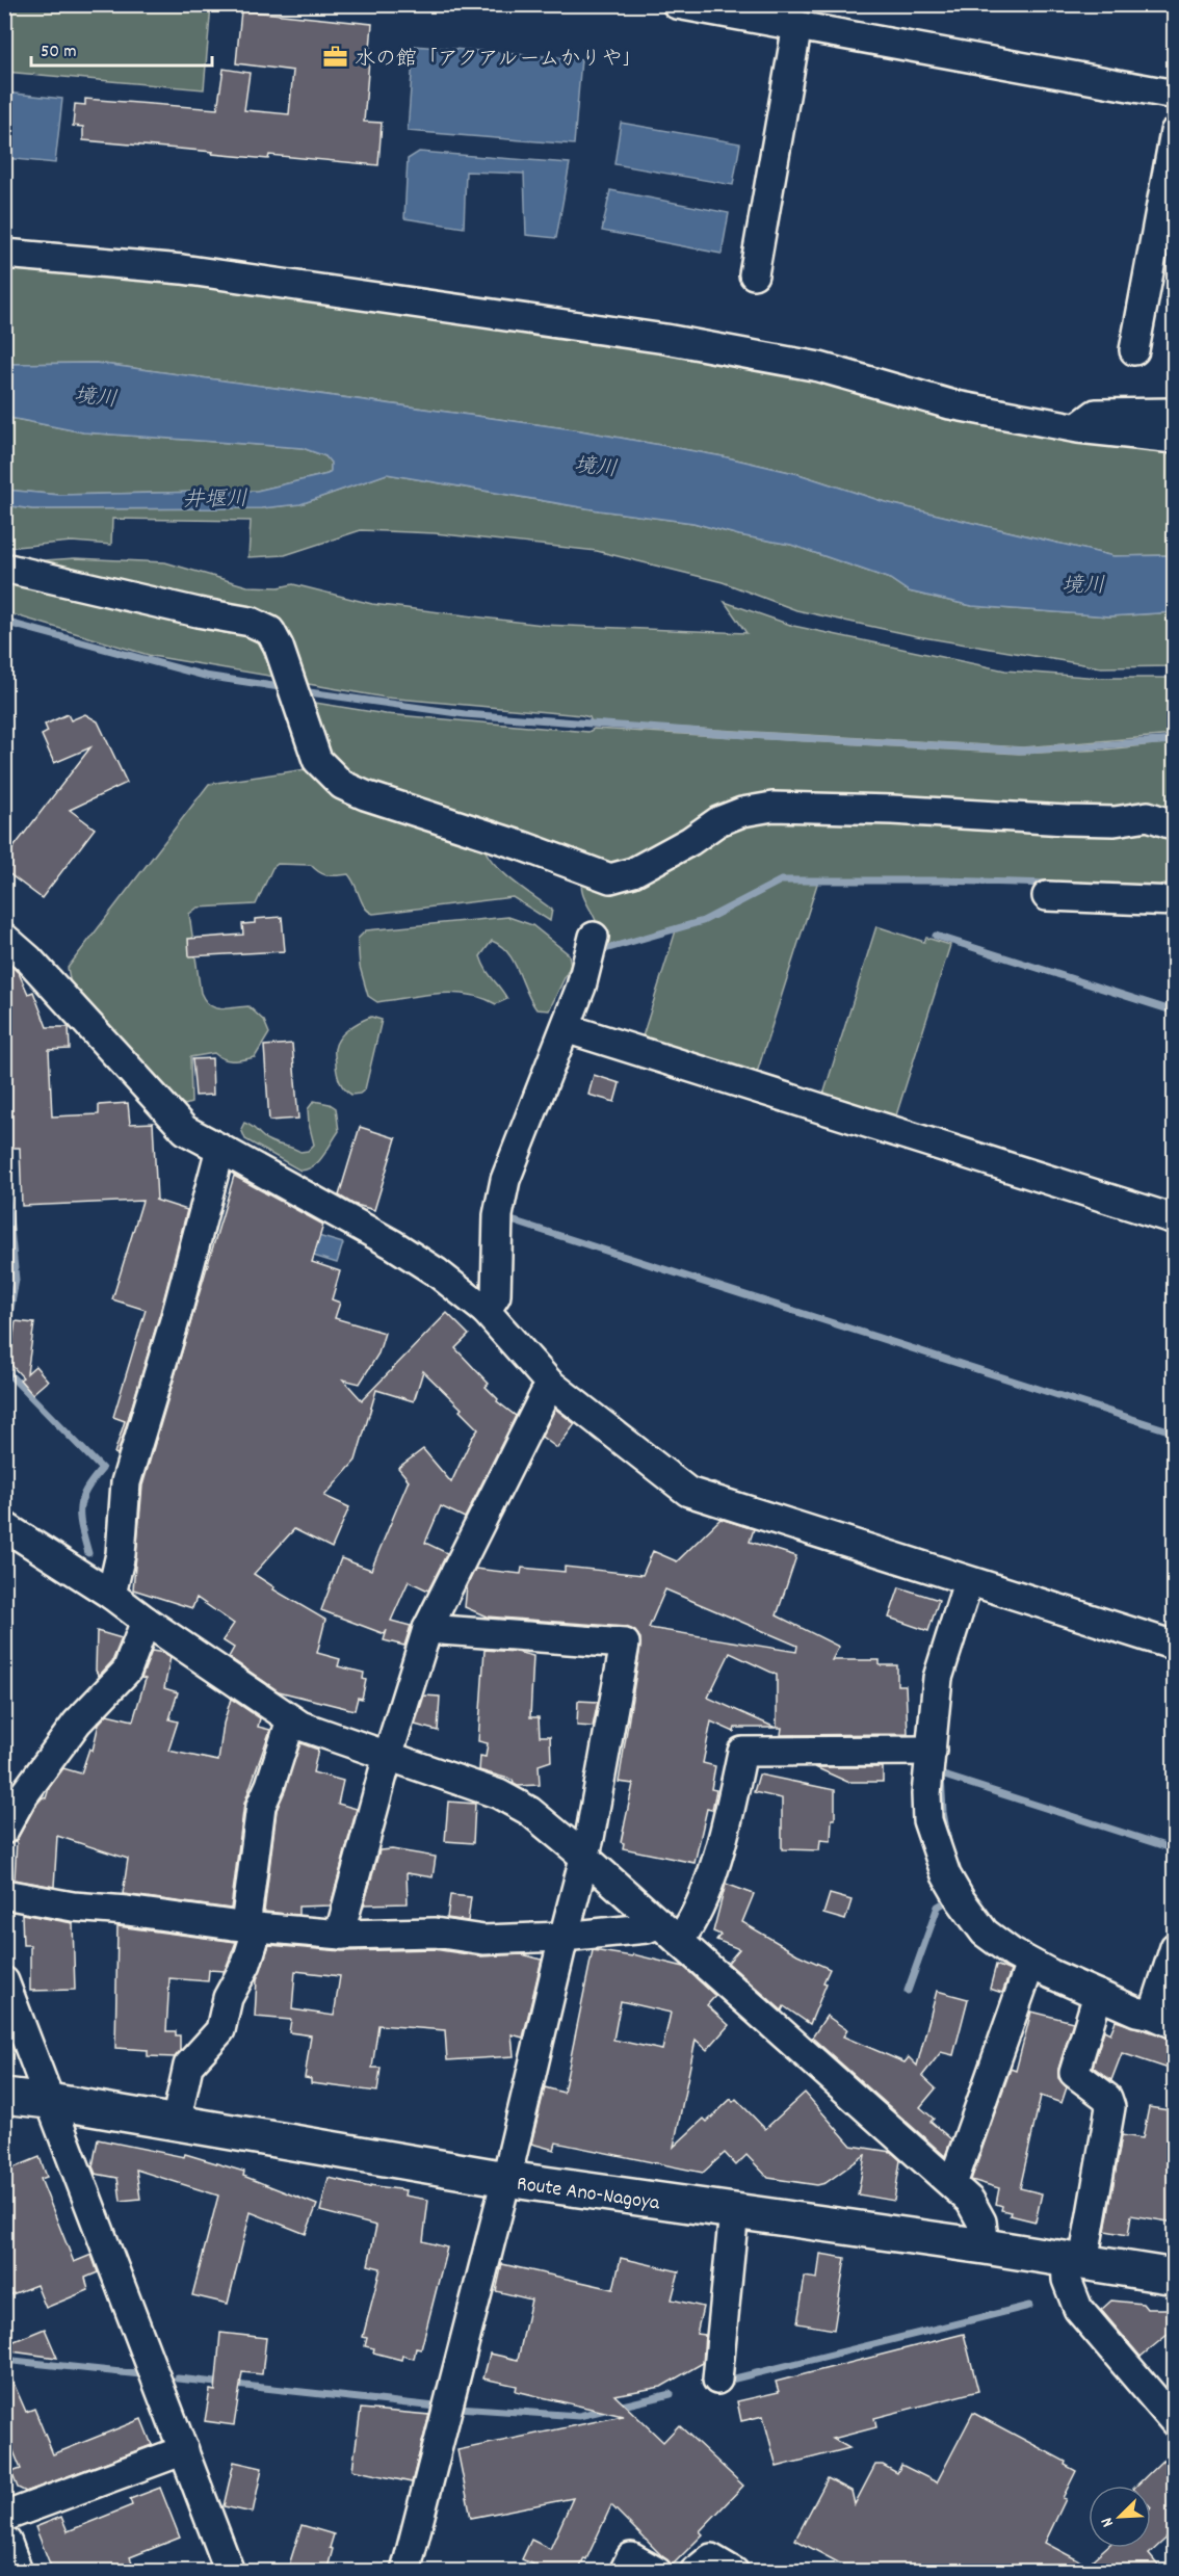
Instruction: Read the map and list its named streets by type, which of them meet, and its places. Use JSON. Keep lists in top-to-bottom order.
{
  "streets": {
    "main road": ["Route Ano-Nagoya"]
  },
  "water": ["境川", "井堰川"],
  "places": {
    "office": ["水の館「アクアルームかりや」"]
  },
  "scale_bar": "50 m",
  "north": "bottom left"
}
